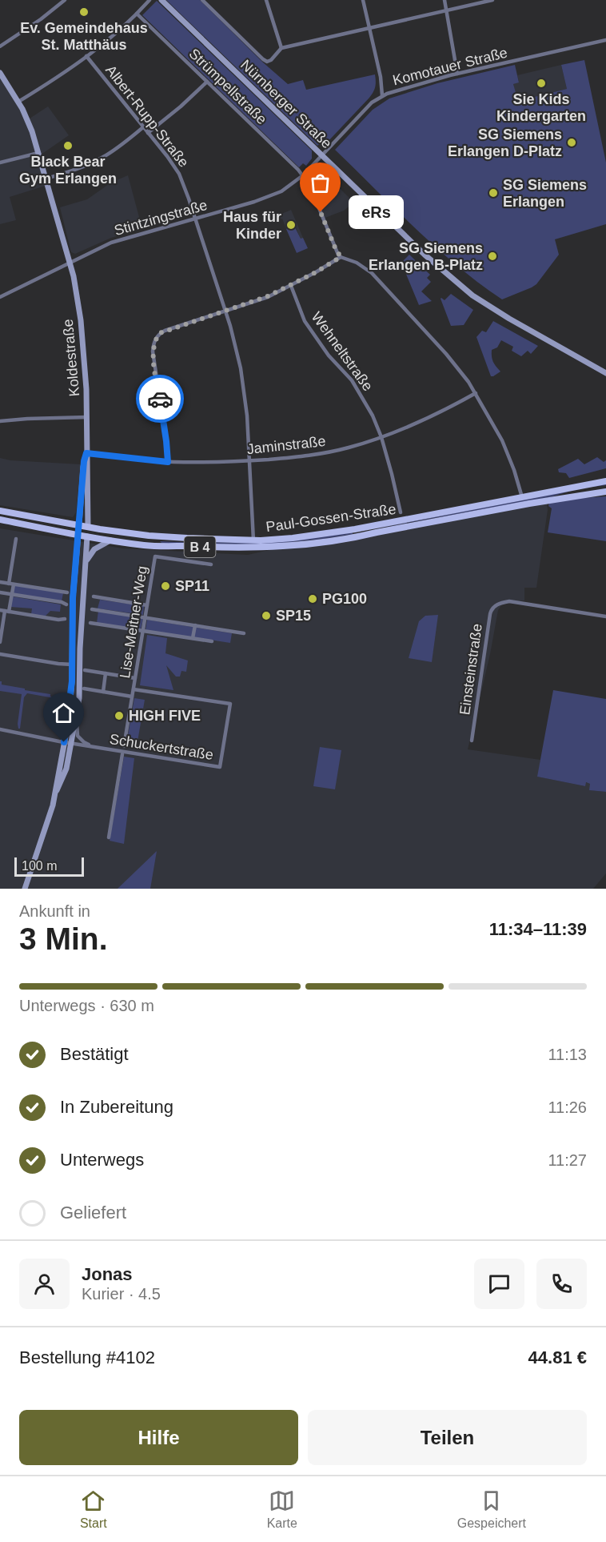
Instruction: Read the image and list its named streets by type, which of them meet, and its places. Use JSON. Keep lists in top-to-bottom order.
{
  "streets": {
    "main road": ["Koldestraße", "Paul-Gossen-Straße", "B 4"],
    "street": [
      "Komotauer Straße",
      "Strümpellstraße",
      "Nürnberger Straße",
      "Albert-Rupp-Straße",
      "Stintzingstraße",
      "Wehneltstraße",
      "Jaminstraße",
      "Lise-Meitner-Weg",
      "Einsteinstraße",
      "Schuckertstraße"
    ]
  },
  "crossings": [
    ["Komotauer Straße", "Nürnberger Straße"],
    ["Komotauer Straße", "Stintzingstraße"],
    ["Strümpellstraße", "Stintzingstraße"],
    ["Nürnberger Straße", "Stintzingstraße"],
    ["Albert-Rupp-Straße", "Stintzingstraße"],
    ["Albert-Rupp-Straße", "Jaminstraße"],
    ["Albert-Rupp-Straße", "Paul-Gossen-Straße"],
    ["Stintzingstraße", "Koldestraße"],
    ["Wehneltstraße", "Jaminstraße"],
    ["Koldestraße", "Jaminstraße"],
    ["Koldestraße", "Paul-Gossen-Straße"],
    ["Paul-Gossen-Straße", "B 4"],
    ["Lise-Meitner-Weg", "Schuckertstraße"]
  ],
  "places": [
    "Ev. Gemeindehaus St. Matthäus",
    "Sie Kids Kindergarten",
    "SG Siemens Erlangen D-Platz",
    "Black Bear Gym Erlangen",
    "SG Siemens Erlangen",
    "eRs",
    "Haus für Kinder",
    "SG Siemens Erlangen B-Platz",
    "SP11",
    "PG100",
    "SP15",
    "HIGH FIVE"
  ],
  "scale_bar": "100 m",
  "page": {
    "bubble": "eRs",
    "scale": "100 m",
    "heading": ["3 Min.", "Ankunft in", "11:34–11:39"],
    "panel": [
      "Jonas",
      "Kurier · 4.5",
      "Bestellung #4102",
      "44.81 €"
    ],
    "bar": "Unterwegs · 630 m",
    "list": [
      ["Bestätigt", "11:13"],
      ["In Zubereitung", "11:26"],
      ["Unterwegs", "11:27"],
      "Geliefert"
    ],
    "buttons": ["Hilfe", "Teilen"],
    "tabs": ["Start", "Karte", "Gespeichert"]
  }
}
